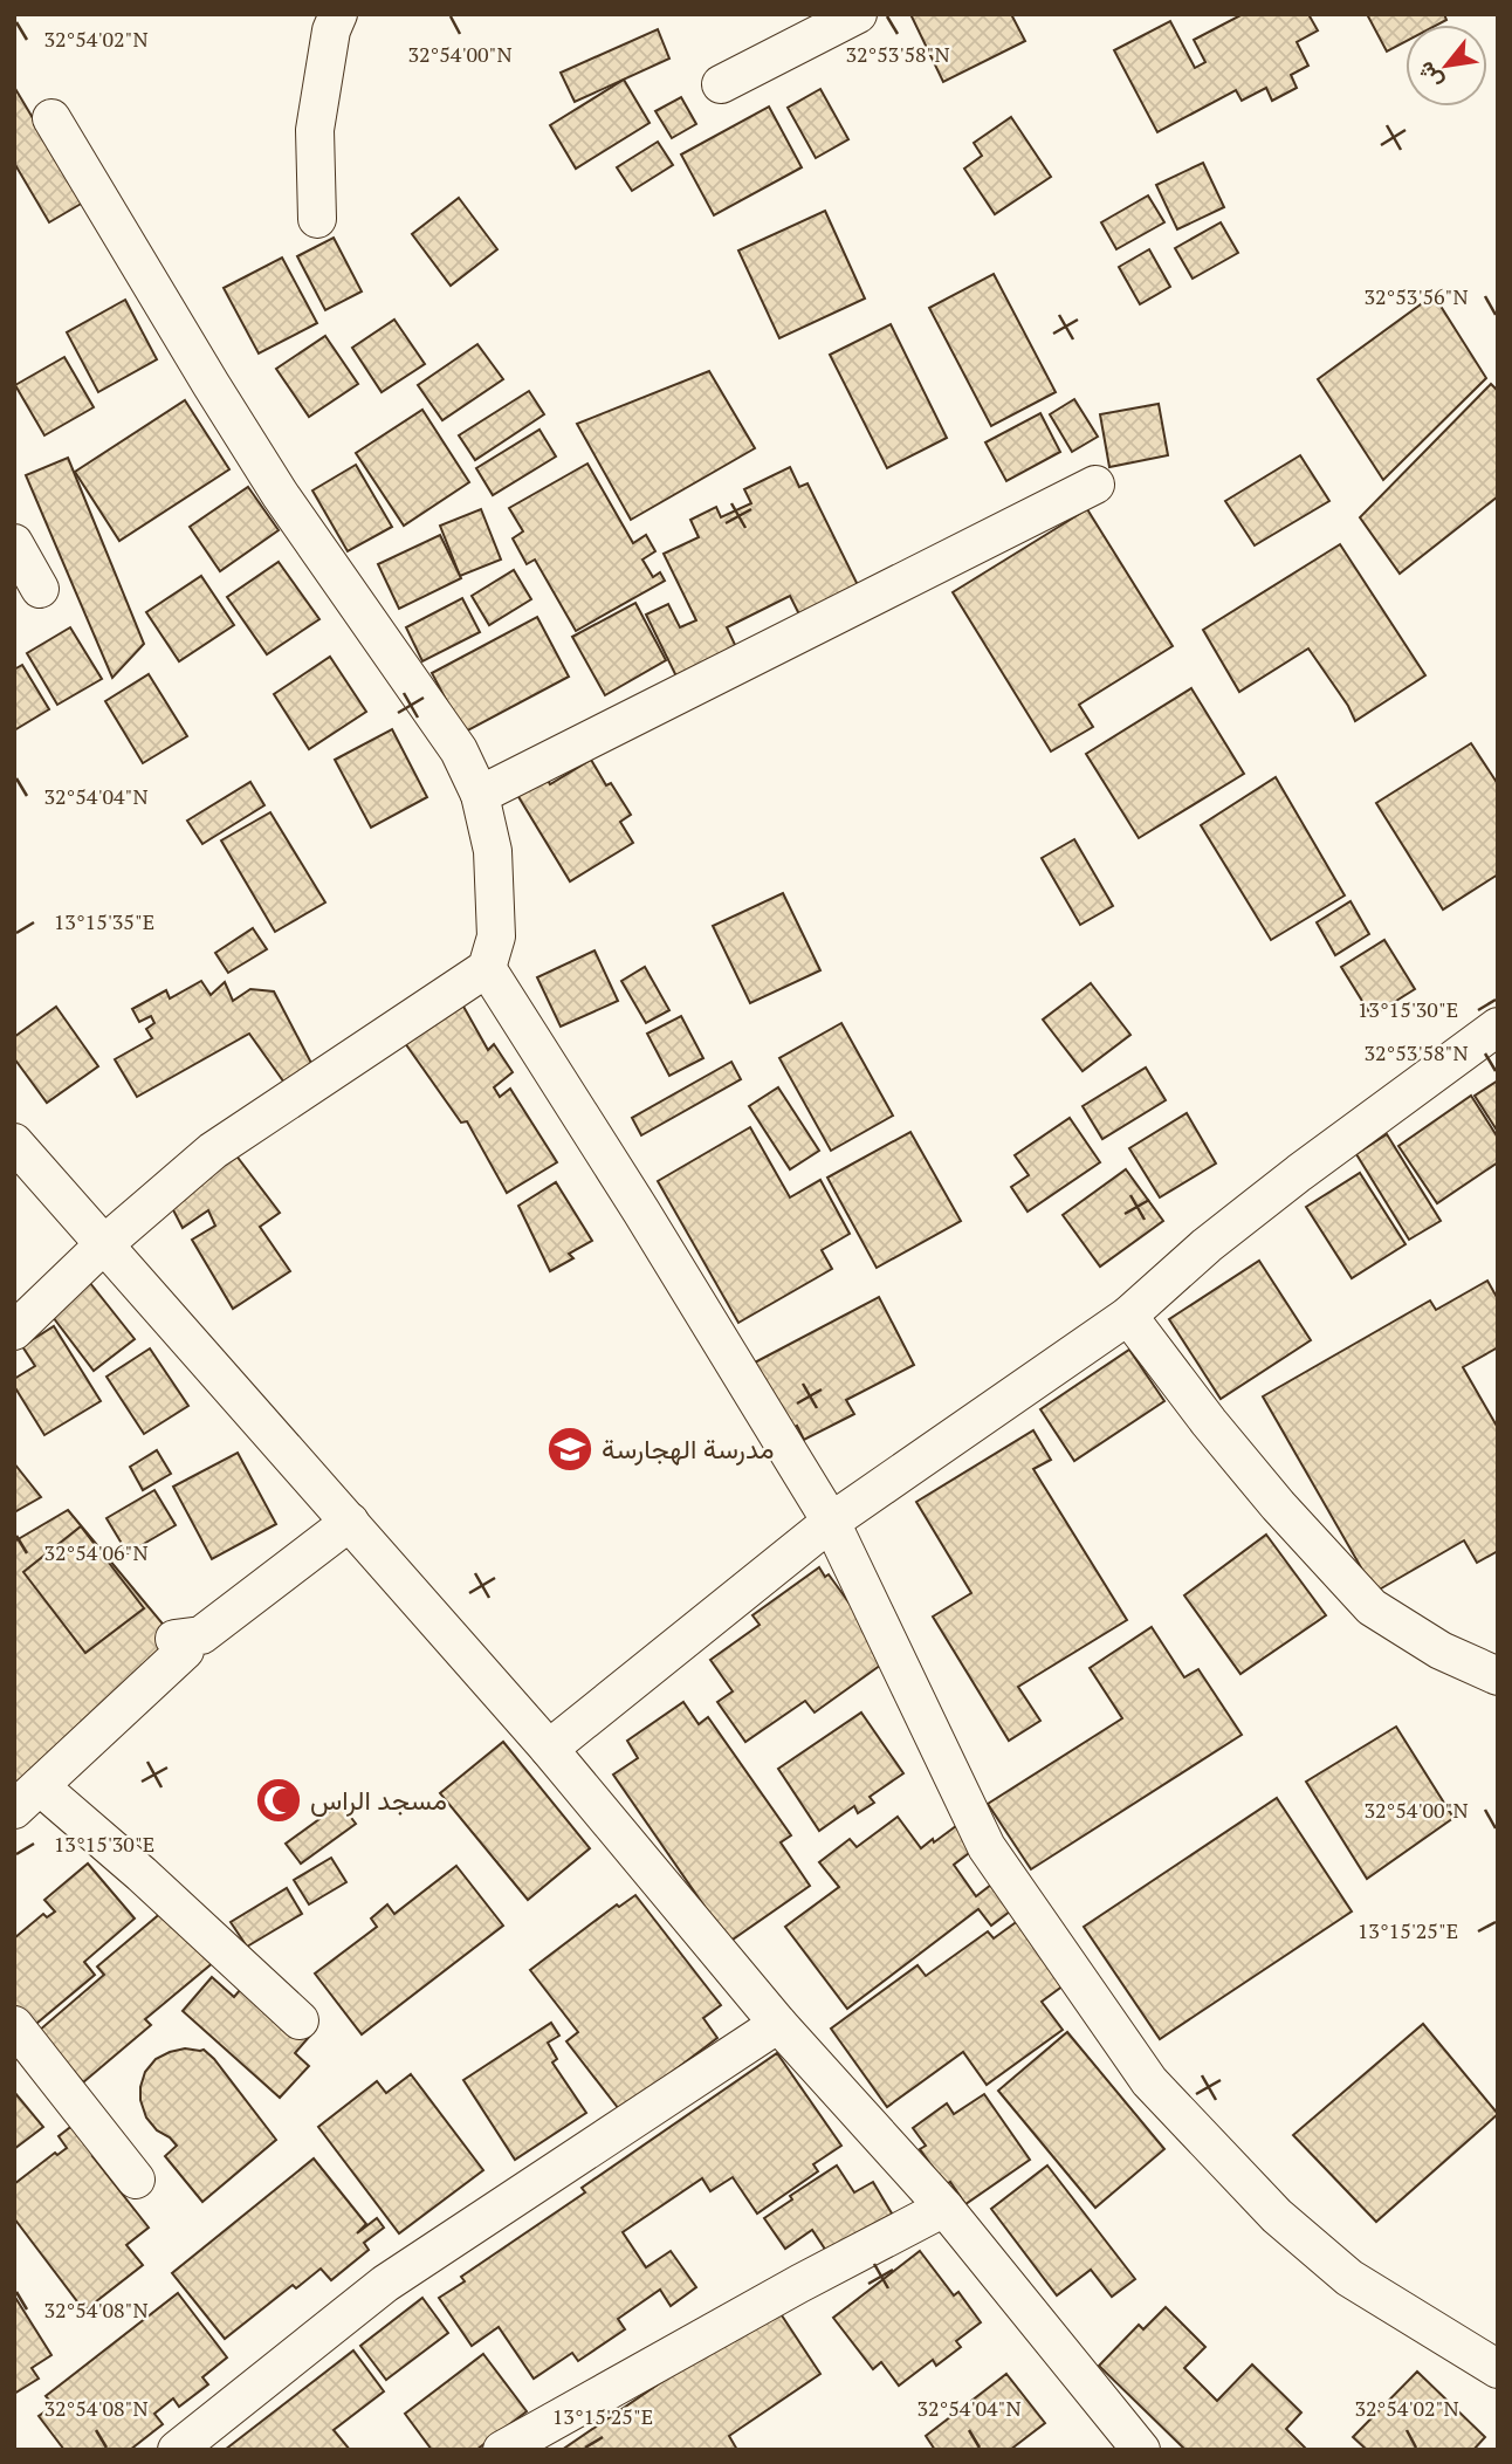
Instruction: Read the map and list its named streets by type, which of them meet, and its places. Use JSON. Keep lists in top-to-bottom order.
{
  "places": {
    "school or university": ["مدرسة الهجارسة"],
    "mosque": ["مسجد الراس"]
  },
  "north": "bottom left",
  "coordinates": [
    "32°54'02\"N",
    "32°54'00\"N",
    "32°53'58\"N",
    "32°53'56\"N",
    "32°54'04\"N",
    "13°15'35\"E",
    "13°15'30\"E",
    "32°54'06\"N",
    "13°15'25\"E",
    "32°54'08\"N"
  ]
}
